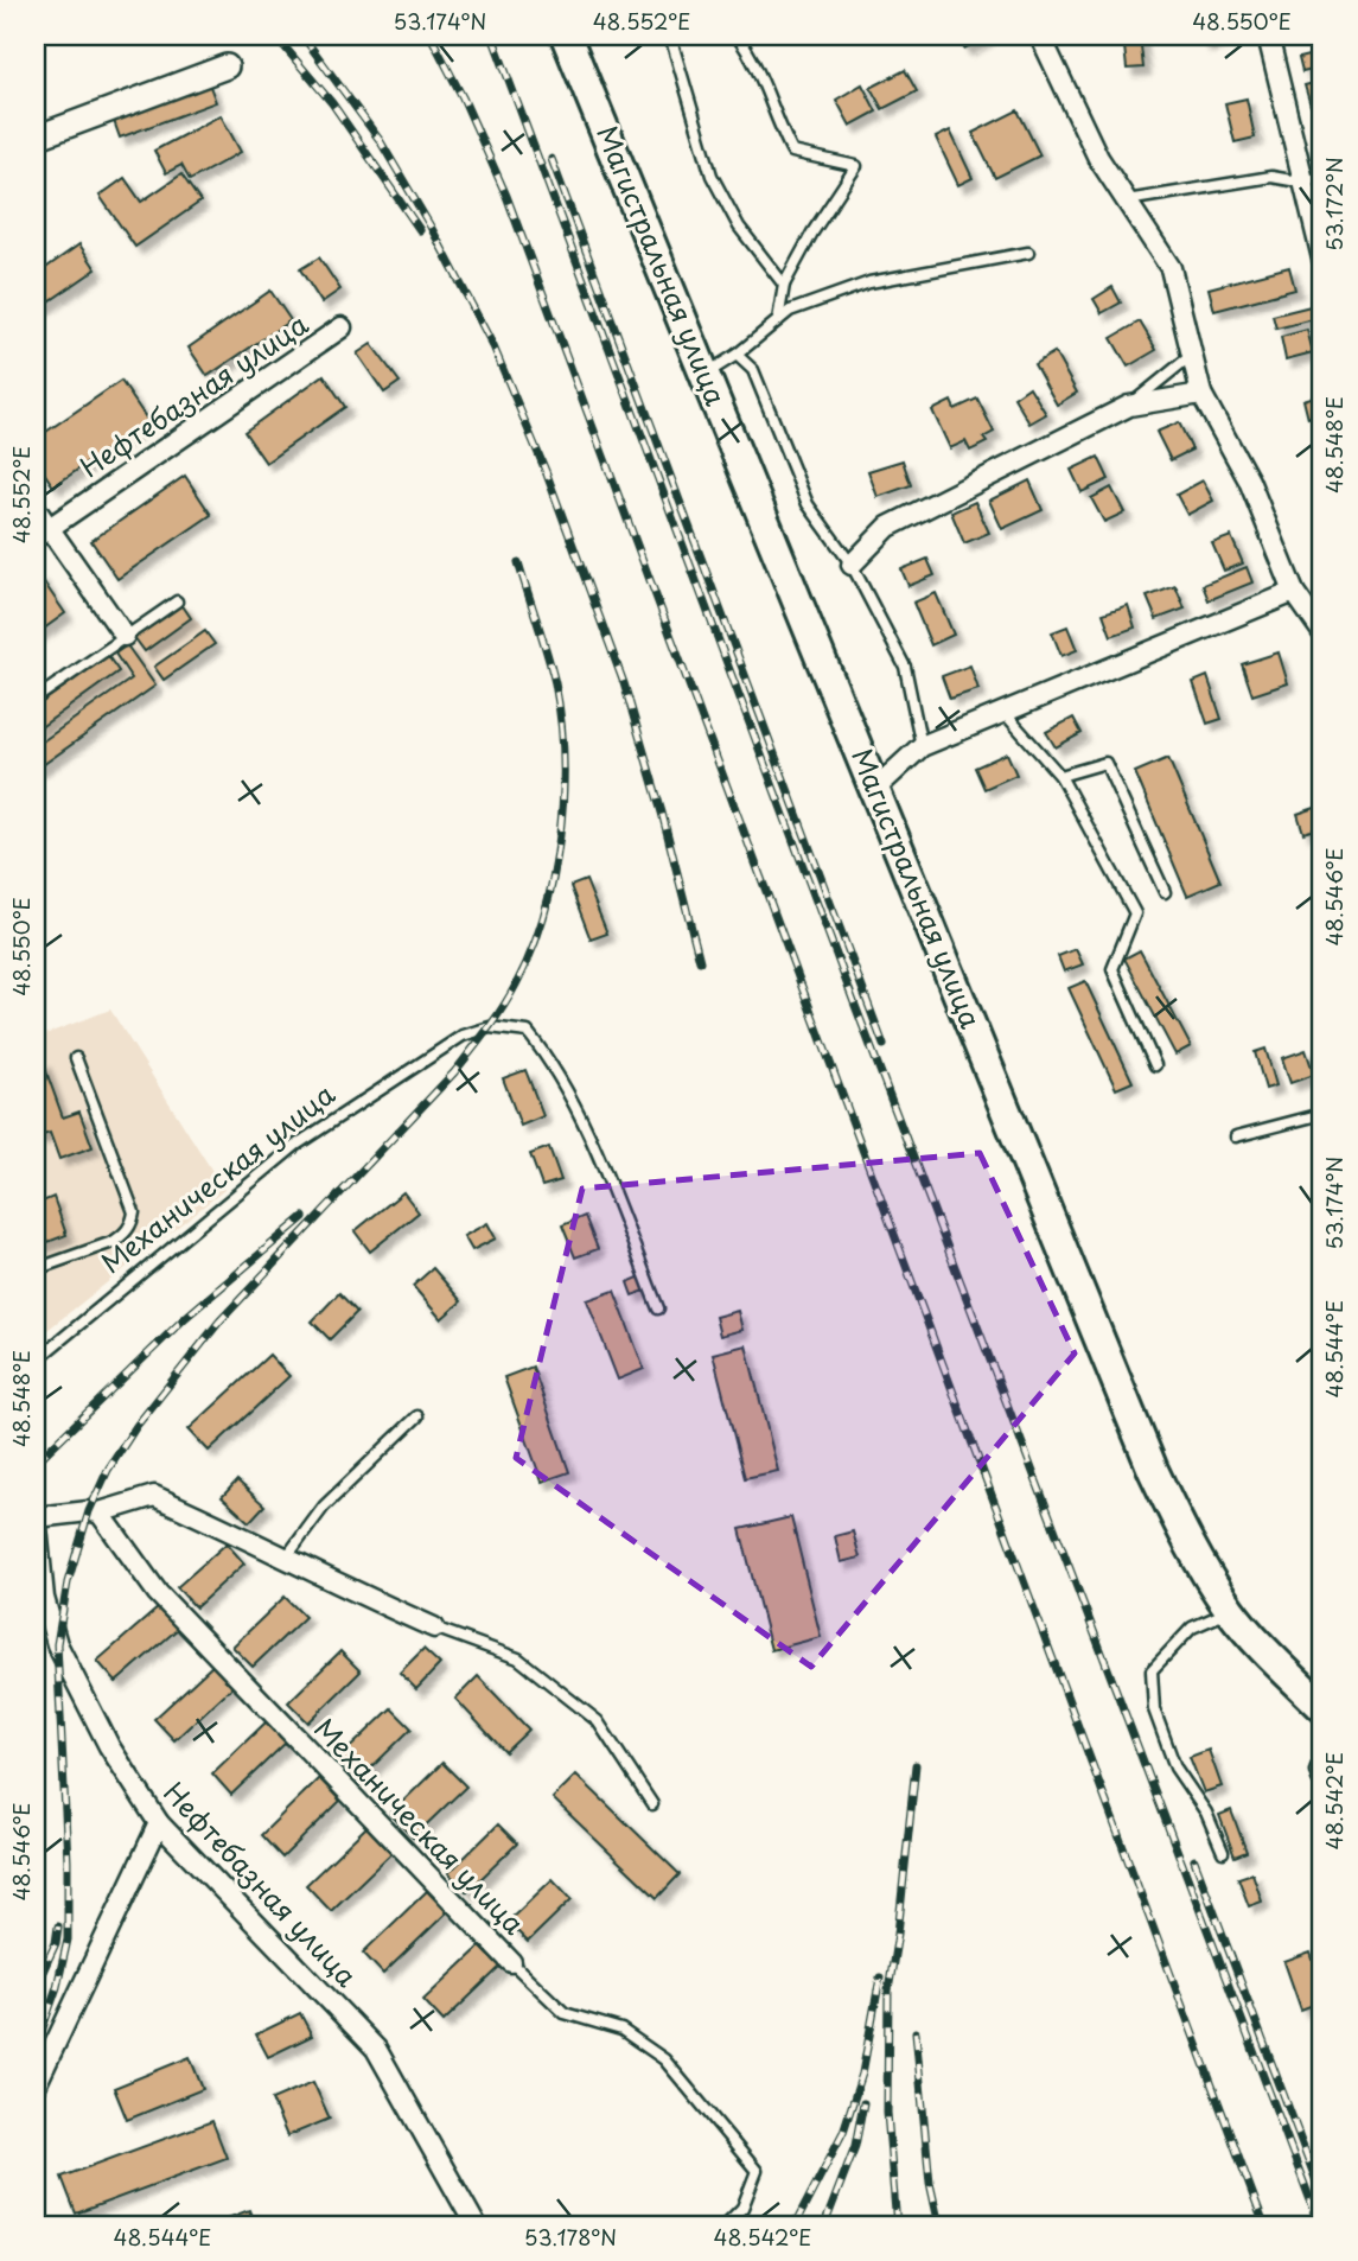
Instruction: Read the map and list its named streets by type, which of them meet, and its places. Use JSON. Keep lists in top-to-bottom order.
{
  "streets": {
    "main road": ["Магистральная улица"],
    "street": ["Нефтебазная улица", "Механическая улица"]
  },
  "coordinates": [
    "53.174°N",
    "48.552°E",
    "48.550°E",
    "53.172°N",
    "48.548°E",
    "48.546°E",
    "48.544°E",
    "48.542°E",
    "53.178°N"
  ]
}
